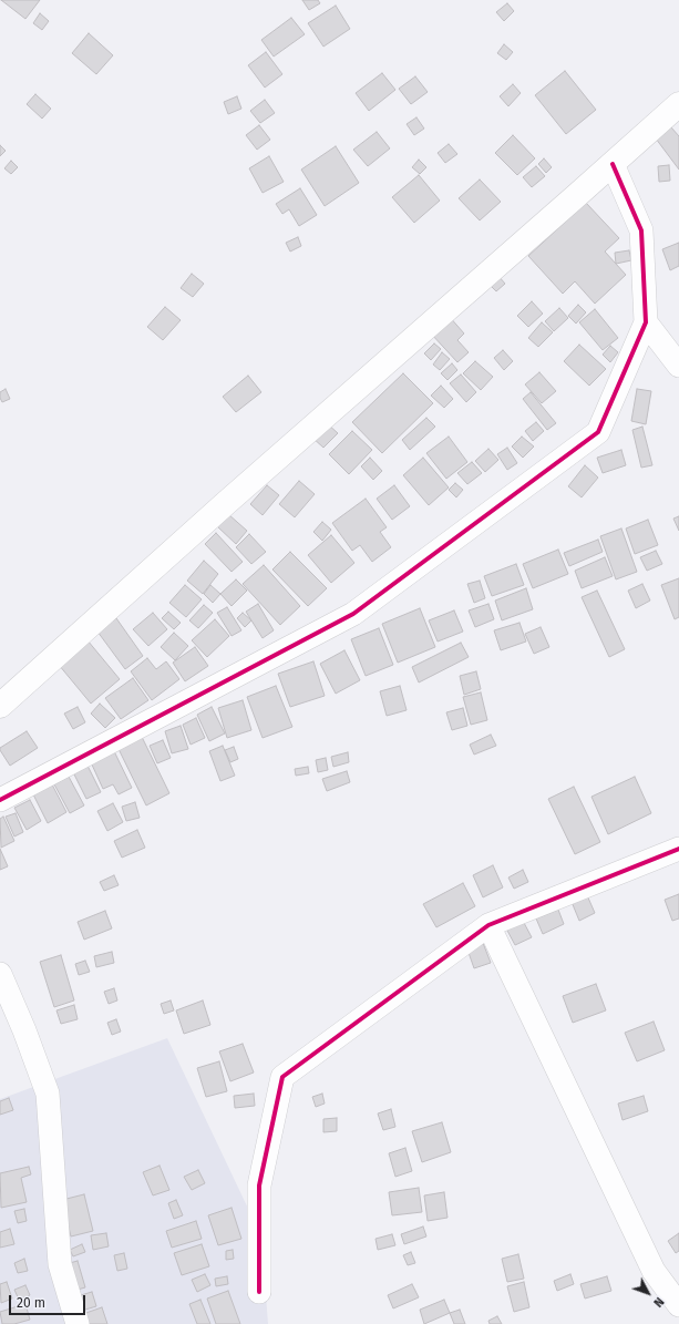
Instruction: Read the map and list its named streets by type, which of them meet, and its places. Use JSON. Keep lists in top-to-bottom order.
{
  "scale_bar": "20 m",
  "north": "bottom right"
}
